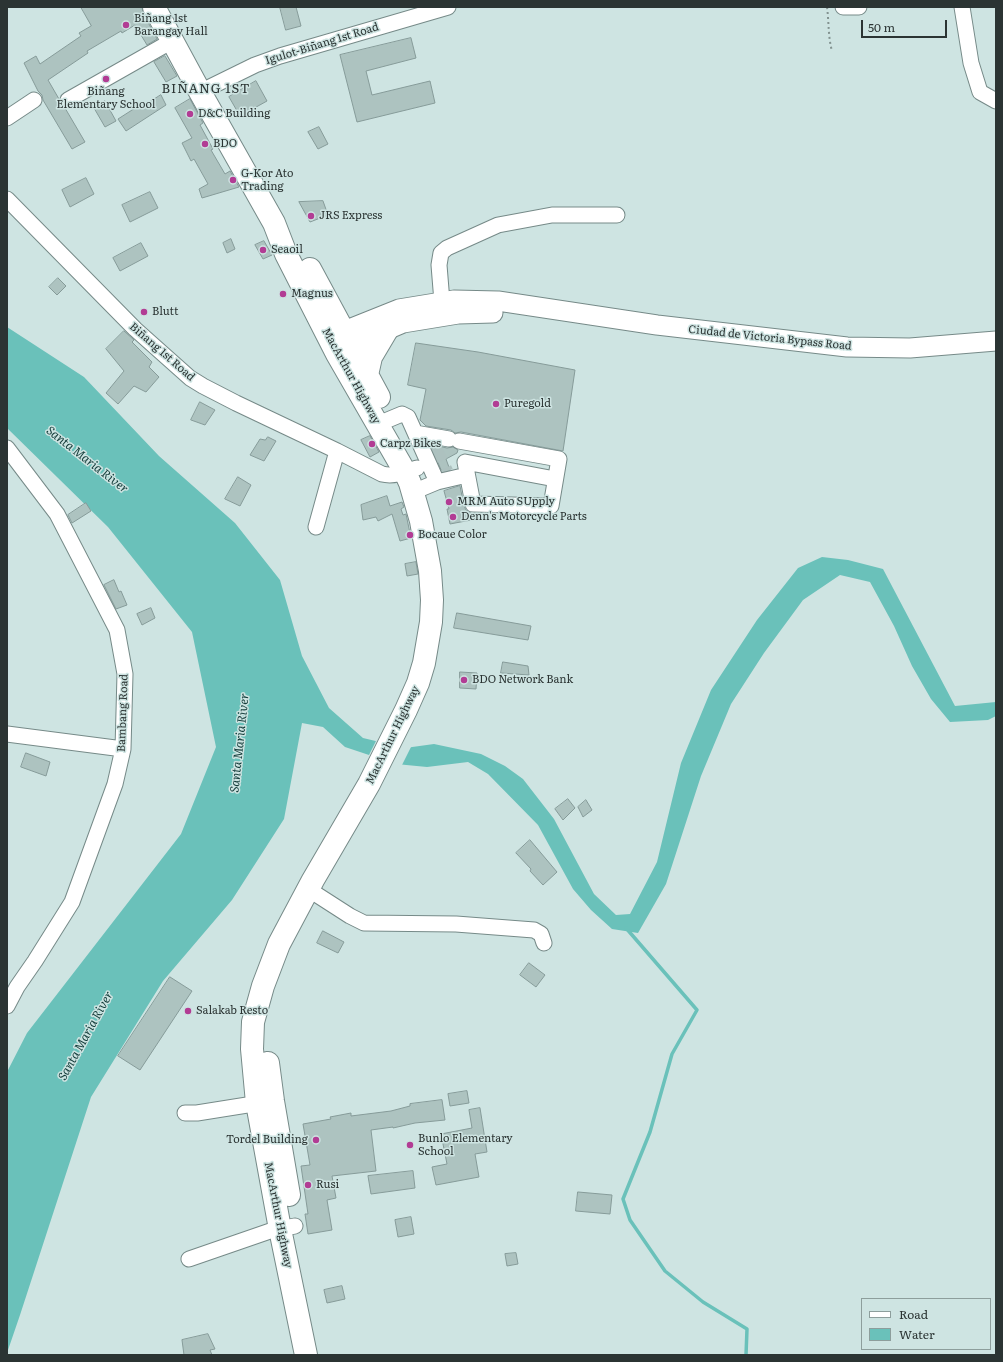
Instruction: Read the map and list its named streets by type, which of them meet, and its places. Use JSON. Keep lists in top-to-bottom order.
{
  "streets": {
    "highway": ["MacArthur Highway"],
    "main road": ["Ciudad de Victoria Bypass Road"],
    "street": ["Igulot-Biñang 1st Road", "Biñang 1st Road", "Bambang Road"]
  },
  "crossings": [
    ["Igulot-Biñang 1st Road", "MacArthur Highway"],
    ["Ciudad de Victoria Bypass Road", "MacArthur Highway"],
    ["Biñang 1st Road", "MacArthur Highway"]
  ],
  "districts": ["BIÑANG 1ST"],
  "water": ["Santa Maria River"],
  "places": [
    "Biñang 1st Barangay Hall",
    "Biñang Elementary School",
    "D&C Building",
    "BDO",
    "G-Kor Ato Trading",
    "JRS Express",
    "Seaoil",
    "Magnus",
    "Blutt",
    "Puregold",
    "Carpz Bikes",
    "MRM Auto SUpply",
    "Denn's Motorcycle Parts",
    "Bocaue Color",
    "BDO Network Bank",
    "Salakab Resto",
    "Tordel Building",
    "Bunlo Elementary School",
    "Rusi"
  ],
  "legend": ["Road", "Water"],
  "scale_bar": "50 m"
}
